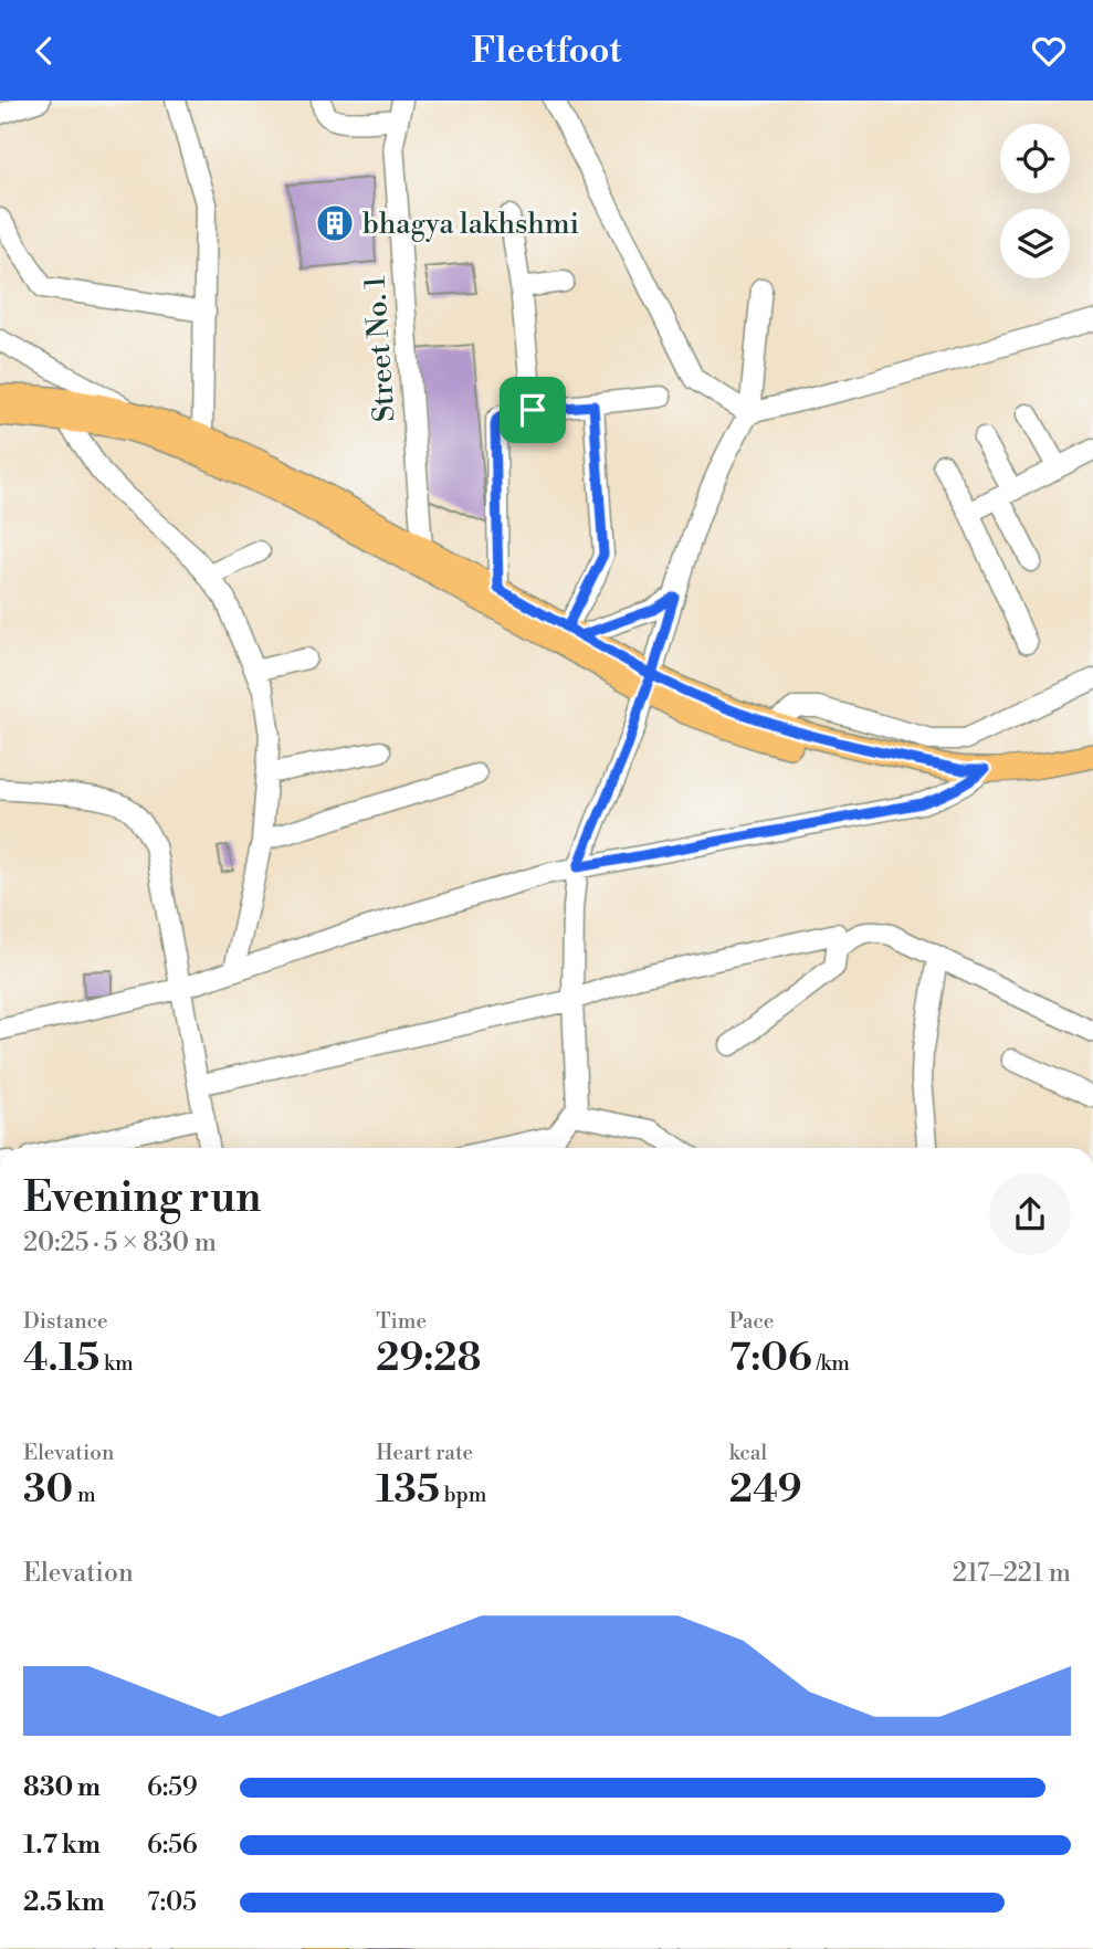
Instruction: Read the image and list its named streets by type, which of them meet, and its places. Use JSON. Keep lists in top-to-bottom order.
{
  "streets": {
    "street": ["Street No. 1"]
  },
  "places": {
    "building": ["bhagya lakhshmi"]
  },
  "page": {
    "header": "Fleetfoot",
    "heading": ["Evening run", "20:25 · 5 × 830 m"],
    "stats": [
      ["Distance", "4.15 km"],
      ["Time", "29:28"],
      ["Pace", "7:06 /km"],
      ["Elevation", "30 m"],
      ["Heart rate", "135 bpm"],
      ["kcal", "249"]
    ],
    "chart": ["Elevation", "217–221 m"],
    "list": [
      {
        "name": "830 m",
        "note": "6:59"
      },
      {
        "name": "1.7 km",
        "note": "6:56"
      },
      {
        "name": "2.5 km",
        "note": "7:05"
      }
    ]
  }
}
